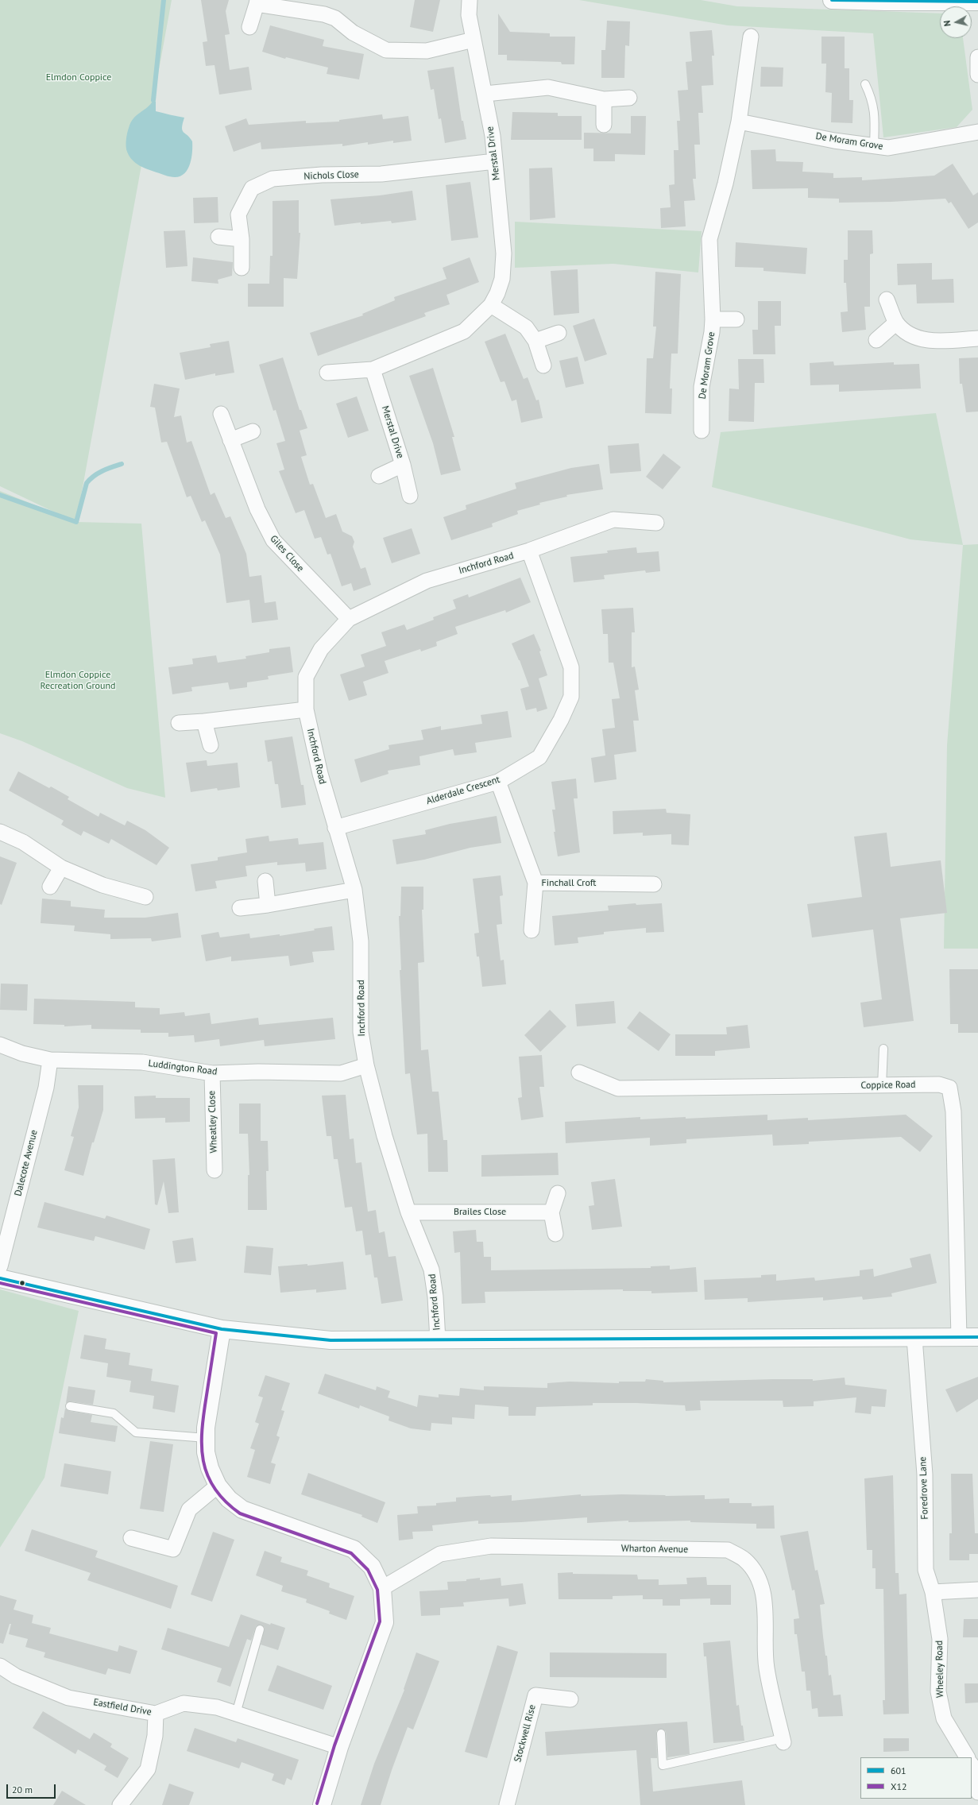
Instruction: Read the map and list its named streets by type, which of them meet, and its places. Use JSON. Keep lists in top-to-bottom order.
{
  "streets": {
    "street": [
      "De Moram Grove",
      "Merstal Drive",
      "Nichols Close",
      "Giles Close",
      "Inchford Road",
      "Alderdale Crescent",
      "Finchall Croft",
      "Luddington Road",
      "Coppice Road",
      "Wheatley Close",
      "Dalecote Avenue",
      "Brailes Close",
      "Foredrove Lane",
      "Wharton Avenue",
      "Wheeley Road",
      "Eastfield Drive",
      "Stockwell Rise"
    ]
  },
  "crossings": [
    ["Merstal Drive", "Nichols Close"],
    ["Giles Close", "Inchford Road"],
    ["Inchford Road", "Alderdale Crescent"],
    ["Inchford Road", "Luddington Road"],
    ["Inchford Road", "Brailes Close"],
    ["Alderdale Crescent", "Finchall Croft"],
    ["Luddington Road", "Wheatley Close"],
    ["Luddington Road", "Dalecote Avenue"],
    ["Foredrove Lane", "Wheeley Road"]
  ],
  "parks": ["Elmdon Coppice", "Elmdon Coppice Recreation Ground"],
  "lines": ["transit line 601", "transit line X12"],
  "legend": ["601", "X12"],
  "scale_bar": "20 m",
  "north": "left"
}
